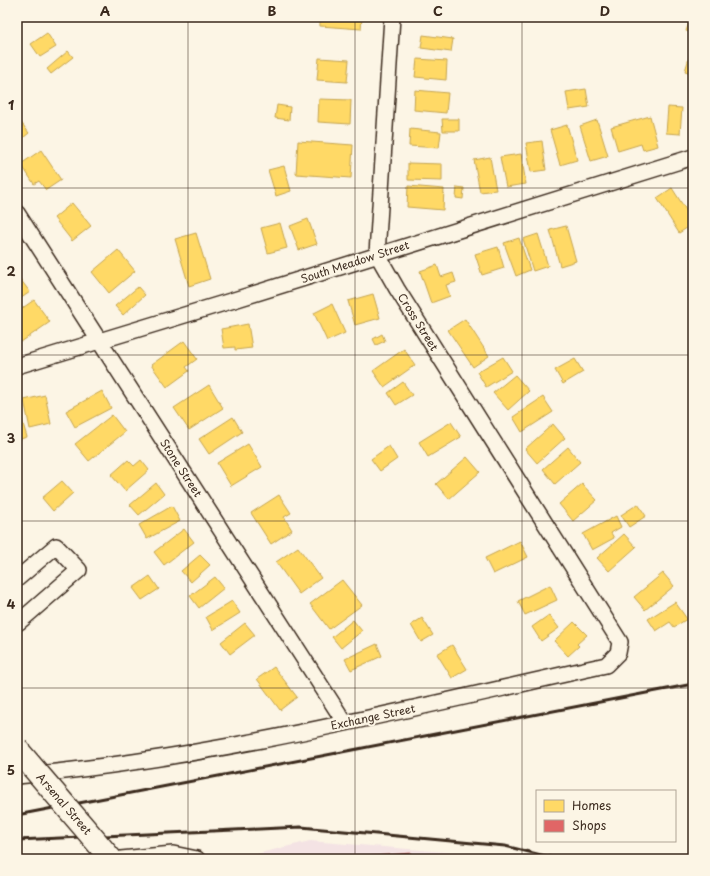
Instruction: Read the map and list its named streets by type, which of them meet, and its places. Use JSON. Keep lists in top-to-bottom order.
{
  "streets": {
    "highway": ["Arsenal Street"],
    "street": [
      "South Meadow Street",
      "Cross Street",
      "Stone Street",
      "Exchange Street"
    ]
  },
  "crossings": [
    ["South Meadow Street", "Cross Street"],
    ["South Meadow Street", "Stone Street"],
    ["Cross Street", "Exchange Street"],
    ["Stone Street", "Exchange Street"]
  ],
  "legend": ["Homes", "Shops"],
  "grid": {
    "columns": [
      "A",
      "B",
      "C",
      "D"
    ],
    "rows": [
      "1",
      "2",
      "3",
      "4",
      "5"
    ]
  }
}
